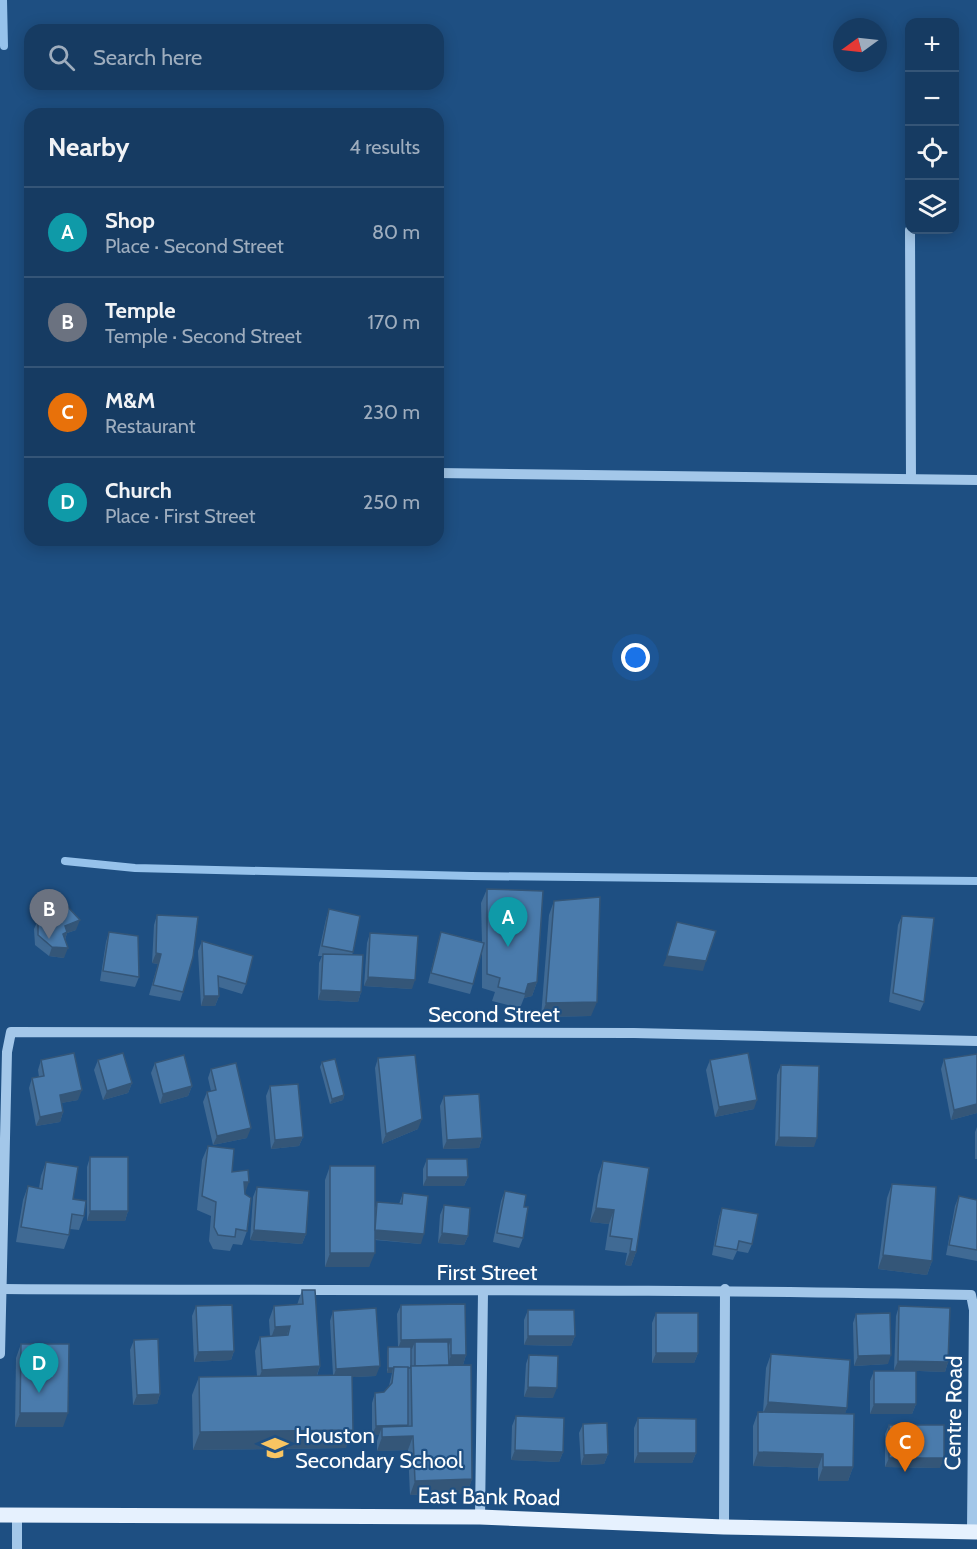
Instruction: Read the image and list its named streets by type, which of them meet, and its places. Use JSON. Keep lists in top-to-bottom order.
{
  "streets": {
    "main road": ["East Bank Road"],
    "street": ["Second Street", "First Street", "Centre Road"]
  },
  "crossings": [
    ["Second Street", "First Street"],
    ["First Street", "Centre Road"],
    ["Centre Road", "East Bank Road"]
  ],
  "places": {
    "school or university": ["Houston Secondary School"]
  },
  "north": "left",
  "page": {
    "map_buttons": ["+", "−"],
    "search": "Search here",
    "heading": ["Nearby", "4 results"],
    "list": [
      {
        "mark": "A",
        "name": "Shop",
        "note": "Place · Second Street",
        "value": "80 m"
      },
      {
        "mark": "B",
        "name": "Temple",
        "note": "Temple · Second Street",
        "value": "170 m"
      },
      {
        "mark": "C",
        "name": "M&M",
        "note": "Restaurant",
        "value": "230 m"
      },
      {
        "mark": "D",
        "name": "Church",
        "note": "Place · First Street",
        "value": "250 m"
      }
    ],
    "pins": [
      "B",
      "A",
      "D",
      "C"
    ]
  }
}
